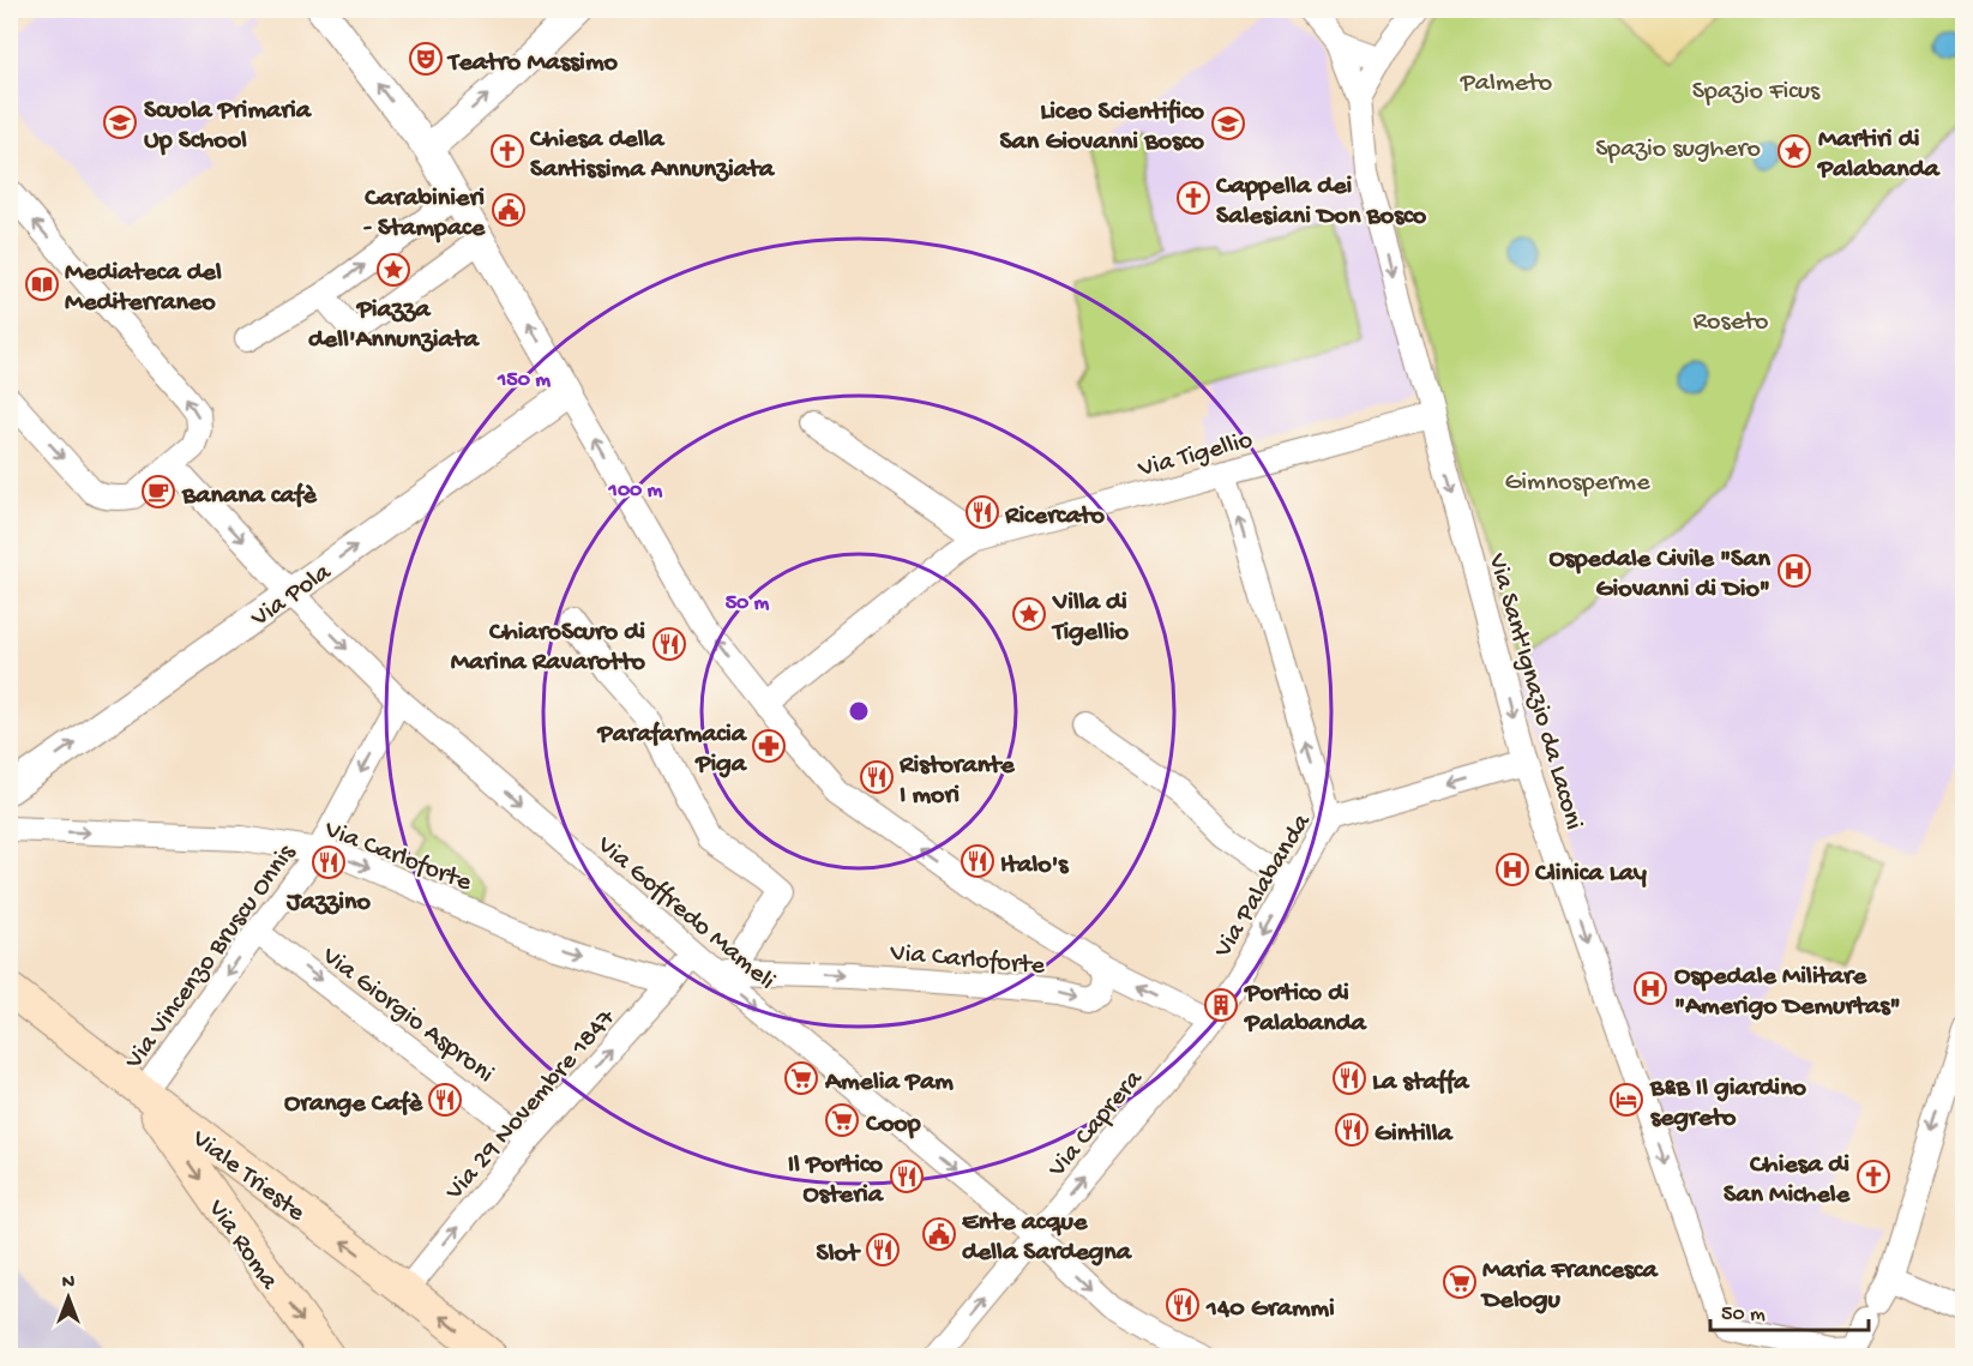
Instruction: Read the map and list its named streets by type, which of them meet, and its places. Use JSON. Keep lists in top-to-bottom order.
{
  "streets": {
    "main road": ["Viale Trieste", "Via Roma"],
    "street": [
      "Via Tigellio",
      "Via Pola",
      "Via Sant'Ignazio da Laconi",
      "Via Carloforte",
      "Via Palabanda",
      "Via Goffredo Mameli",
      "Via Vincenzo Bruscu Onnis",
      "Via Giorgio Asproni",
      "Via 29 Novembre 1847",
      "Via Caprera"
    ]
  },
  "crossings": [
    ["Via Tigellio", "Via Sant'Ignazio da Laconi"],
    ["Via Pola", "Via Goffredo Mameli"],
    ["Via Sant'Ignazio da Laconi", "Via Palabanda"],
    ["Via Carloforte", "Via Goffredo Mameli"],
    ["Via Carloforte", "Via Vincenzo Bruscu Onnis"],
    ["Via Carloforte", "Via 29 Novembre 1847"],
    ["Via Palabanda", "Via Caprera"],
    ["Via Goffredo Mameli", "Via Vincenzo Bruscu Onnis"],
    ["Via Goffredo Mameli", "Via 29 Novembre 1847"],
    ["Via Goffredo Mameli", "Via Caprera"],
    ["Via Vincenzo Bruscu Onnis", "Via Giorgio Asproni"],
    ["Via Vincenzo Bruscu Onnis", "Viale Trieste"],
    ["Via Vincenzo Bruscu Onnis", "Via Roma"],
    ["Via Giorgio Asproni", "Via 29 Novembre 1847"],
    ["Via 29 Novembre 1847", "Viale Trieste"],
    ["Viale Trieste", "Via Roma"]
  ],
  "one_way": [
    "Via Sant'Ignazio da Laconi",
    "Via Carloforte",
    "Via Palabanda",
    "Via Goffredo Mameli",
    "Via Vincenzo Bruscu Onnis",
    "Via Giorgio Asproni",
    "Via 29 Novembre 1847",
    "Via Caprera",
    "Viale Trieste",
    "Via Roma"
  ],
  "parks": [
    "Palmeto",
    "Spazio Ficus",
    "Spazio sughero",
    "Roseto",
    "Gimnosperme"
  ],
  "places": {
    "theatre": ["Teatro Massimo"],
    "school or university": ["Scuola Primaria Up School", "Liceo Scientifico San Giovanni Bosco"],
    "church": ["Chiesa della Santissima Annunziata", "Cappella dei Salesiani Don Bosco", "Chiesa di San Michele"],
    "place": ["Martiri di Palabanda", "Piazza dell'Annunziata", "Villa di Tigellio"],
    "public building": ["Carabinieri - Stampace", "Ente acque della Sardegna"],
    "library": ["Mediateca del Mediterraneo"],
    "cafe": ["Banana cafè"],
    "restaurant": [
      "Ricercato",
      "ChiaroScuro di Marina Ravarotto",
      "Ristorante I mori",
      "Italo's",
      "Jazzino",
      "La staffa",
      "Orange Cafè",
      "Gintilla",
      "Il Portico Osteria",
      "Slot",
      "140 Grammi"
    ],
    "hospital": ["Ospedale Civile \"San Giovanni di Dio\"", "Clinica Lay", "Ospedale Militare \"Amerigo Demurtas\""],
    "pharmacy": ["Parafarmacia Piga"],
    "building": ["Portico di Palabanda"],
    "supermarket": ["Amelia Pam", "Coop", "Maria Francesca Delogu"],
    "hotel": ["B&B Il giardino segreto"]
  },
  "scale_bar": "50 m",
  "north": "top",
  "rings": ["150 m", "100 m", "50 m"]
}
